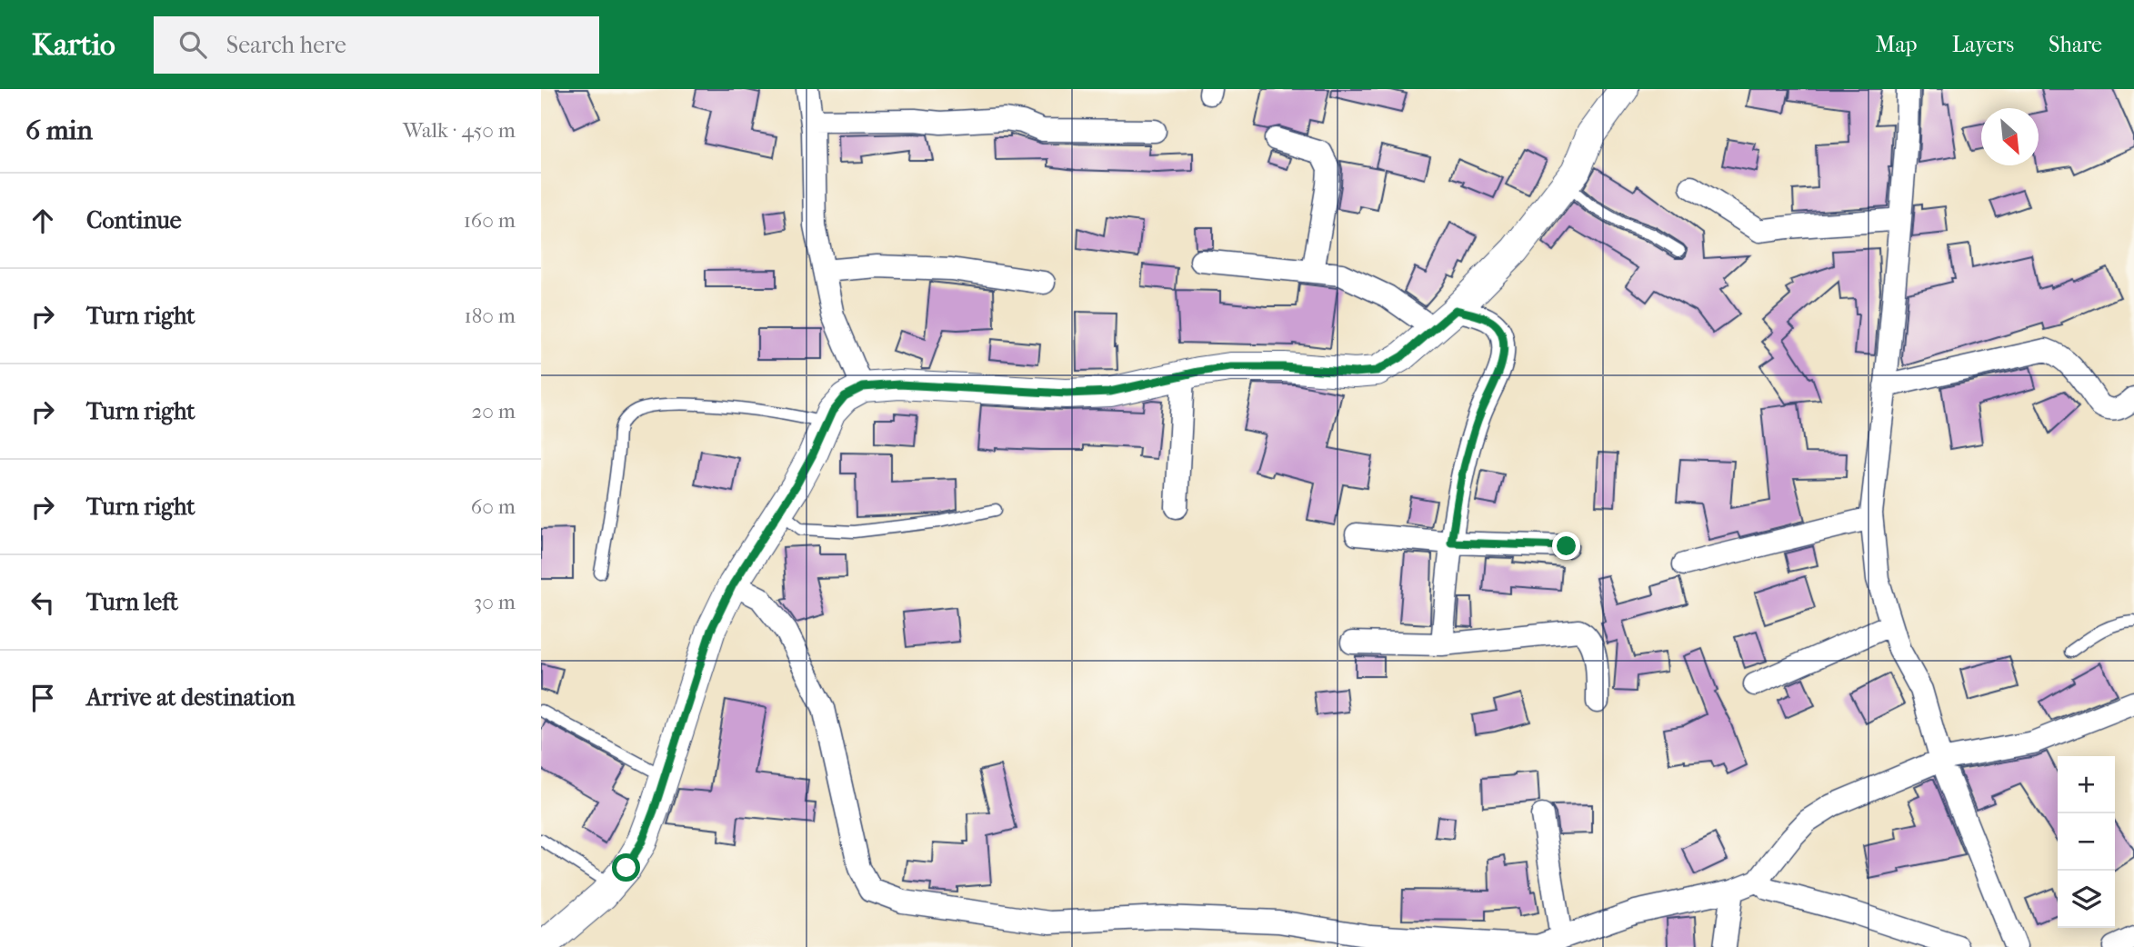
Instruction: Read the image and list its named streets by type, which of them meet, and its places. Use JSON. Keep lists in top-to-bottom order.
{
  "north": "bottom right",
  "page": {
    "header": "Kartio",
    "search": "Search here",
    "nav": ["Map", "Layers", "Share"],
    "heading": ["6 min", "Walk · 450 m"],
    "list": [
      ["Continue", "160 m"],
      ["Turn right", "180 m"],
      ["Turn right", "20 m"],
      ["Turn right", "60 m"],
      ["Turn left", "30 m"],
      "Arrive at destination"
    ],
    "map_buttons": ["+", "−"]
  }
}
